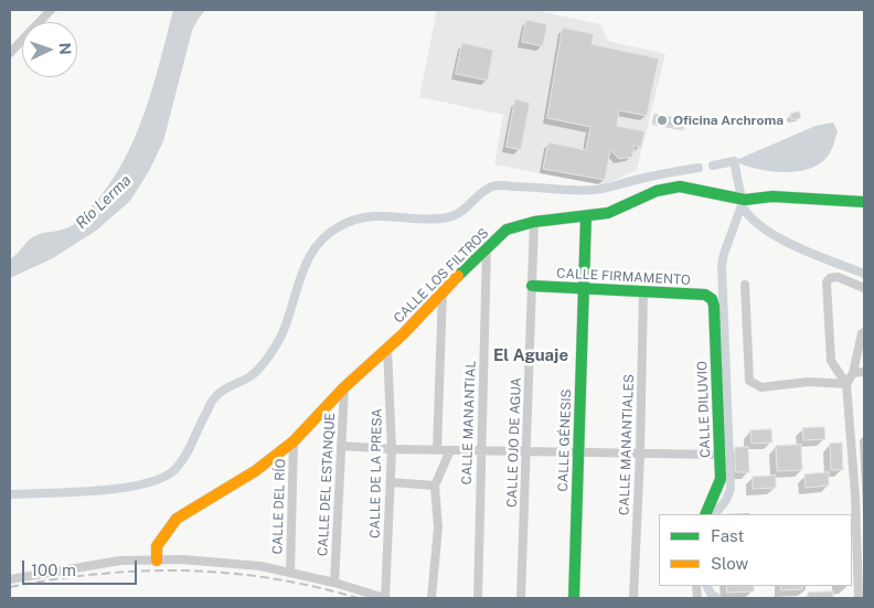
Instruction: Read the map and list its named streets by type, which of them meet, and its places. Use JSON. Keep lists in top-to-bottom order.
{
  "streets": {
    "street": [
      "CALLE LOS FILTROS",
      "CALLE FIRMAMENTO",
      "CALLE DILUVIO",
      "CALLE MANANTIAL",
      "CALLE GÉNESIS",
      "CALLE OJO DE AGUA",
      "CALLE MANANTIALES",
      "CALLE DE LA PRESA",
      "CALLE DEL ESTANQUE",
      "CALLE DEL RÍO"
    ]
  },
  "crossings": [
    ["CALLE LOS FILTROS", "CALLE MANANTIAL"],
    ["CALLE LOS FILTROS", "CALLE GÉNESIS"],
    ["CALLE LOS FILTROS", "CALLE OJO DE AGUA"],
    ["CALLE LOS FILTROS", "CALLE DE LA PRESA"],
    ["CALLE LOS FILTROS", "CALLE DEL ESTANQUE"],
    ["CALLE LOS FILTROS", "CALLE DEL RÍO"],
    ["CALLE FIRMAMENTO", "CALLE DILUVIO"],
    ["CALLE FIRMAMENTO", "CALLE GÉNESIS"],
    ["CALLE FIRMAMENTO", "CALLE OJO DE AGUA"],
    ["CALLE FIRMAMENTO", "CALLE MANANTIALES"]
  ],
  "districts": ["El Aguaje"],
  "water": ["Río Lerma"],
  "places": ["Oficina Archroma"],
  "legend": ["Fast", "Slow"],
  "scale_bar": "100 m",
  "north": "right"
}
